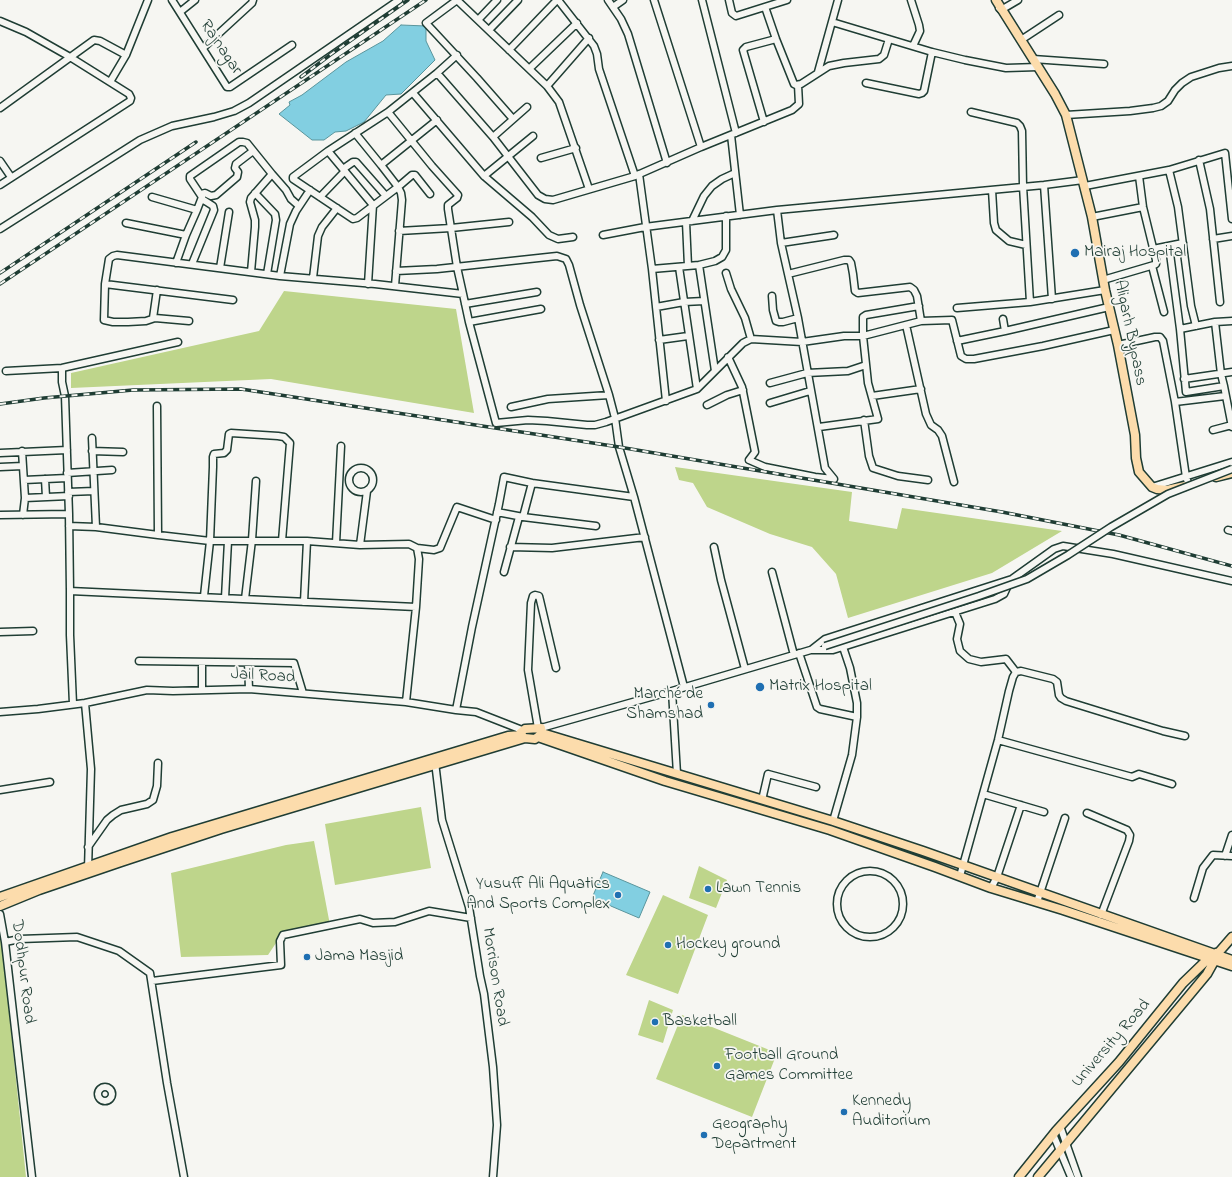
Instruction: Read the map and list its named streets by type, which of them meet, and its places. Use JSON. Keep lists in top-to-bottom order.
{
  "streets": {
    "main road": ["Aligarh Bypass", "University Road"],
    "street": [
      "Rajnagar",
      "Jail Road",
      "Dodhpur Road",
      "Morrison Road"
    ]
  },
  "places": [
    "Mairaj Hospital",
    "Matrix Hospital",
    "Marché de Shamshad",
    "Lawn Tennis",
    "Yusuff Ali Aquatics And Sports Complex",
    "Hockey ground",
    "Jama Masjid",
    "Basketball",
    "Football Ground Games Committee",
    "Kennedy Auditorium",
    "Geography Department"
  ]
}
